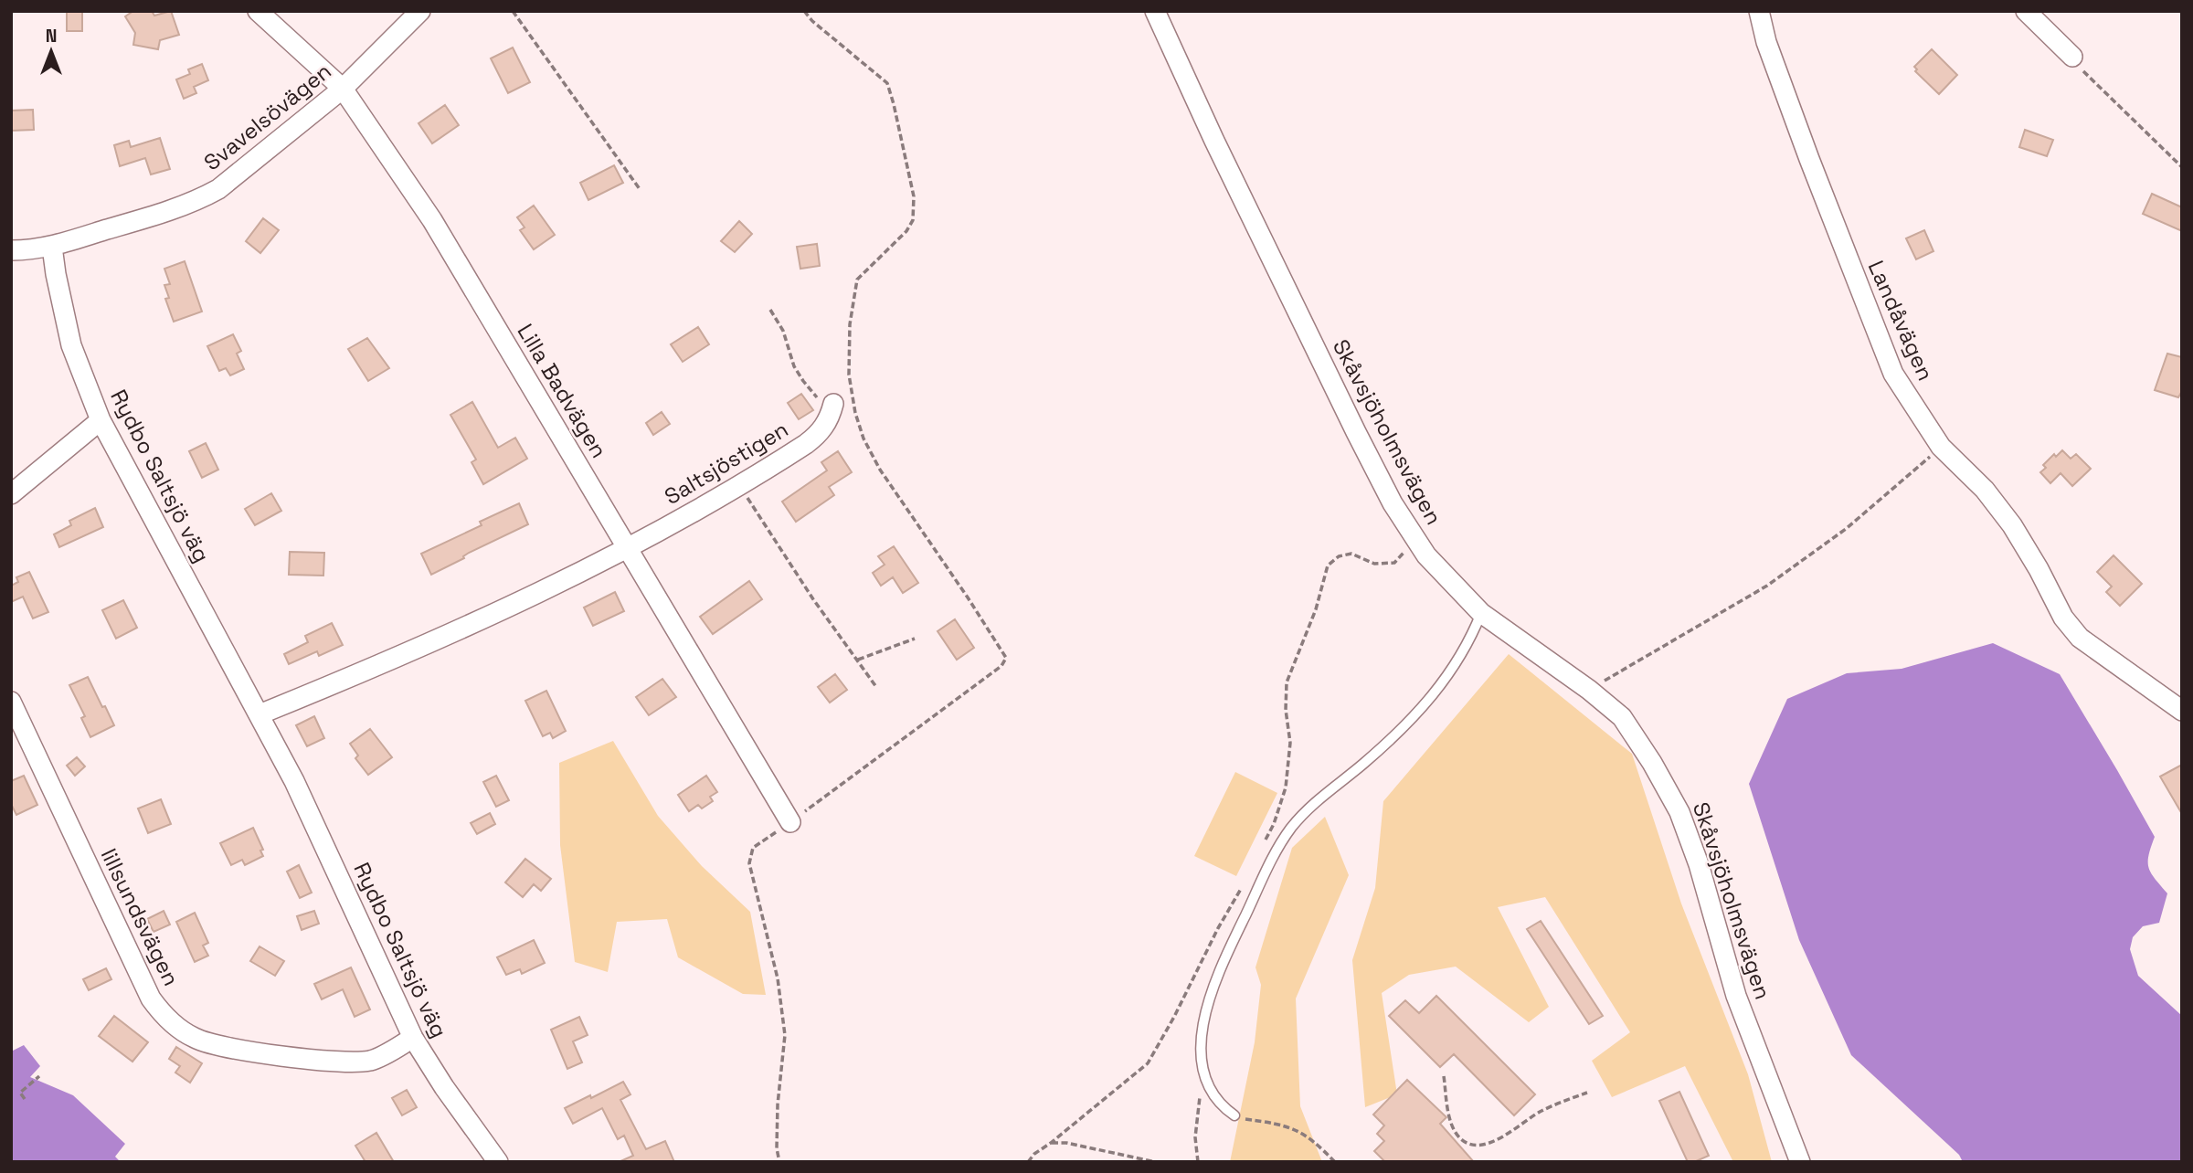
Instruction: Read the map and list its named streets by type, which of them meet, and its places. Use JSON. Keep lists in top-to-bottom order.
{
  "streets": {
    "street": [
      "Svavelsövägen",
      "Landåvägen",
      "Lilla Badvägen",
      "Skåvsjöholmsvägen",
      "Saltsjöstigen",
      "Rydbo Saltsjö väg",
      "lillsundsvägen"
    ]
  },
  "crossings": [
    ["Svavelsövägen", "Lilla Badvägen"],
    ["Svavelsövägen", "Rydbo Saltsjö väg"],
    ["Lilla Badvägen", "Saltsjöstigen"],
    ["Rydbo Saltsjö väg", "lillsundsvägen"]
  ],
  "north": "top"
}
